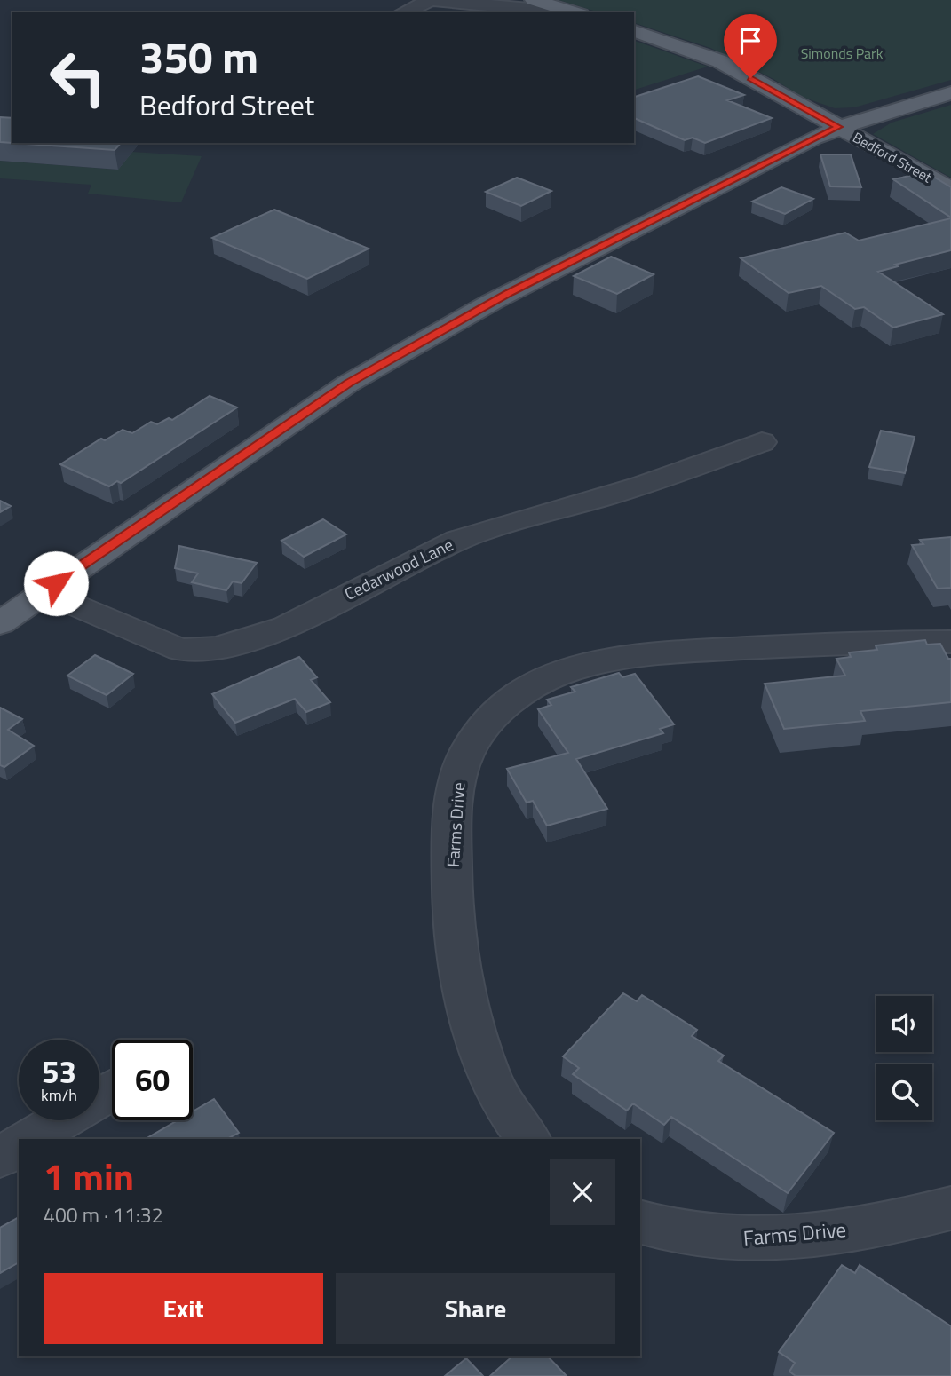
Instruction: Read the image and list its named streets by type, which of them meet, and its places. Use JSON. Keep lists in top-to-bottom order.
{
  "streets": {
    "main road": ["Bedford Street"],
    "street": ["Cedarwood Lane", "Farms Drive"]
  },
  "parks": ["Simonds Park"],
  "page": {
    "turn": ["350 m", "Bedford Street"],
    "speed": "53 km/h",
    "limit": "60",
    "heading": ["1 min", "400 m · 11:32"],
    "buttons": ["Exit", "Share"]
  }
}
